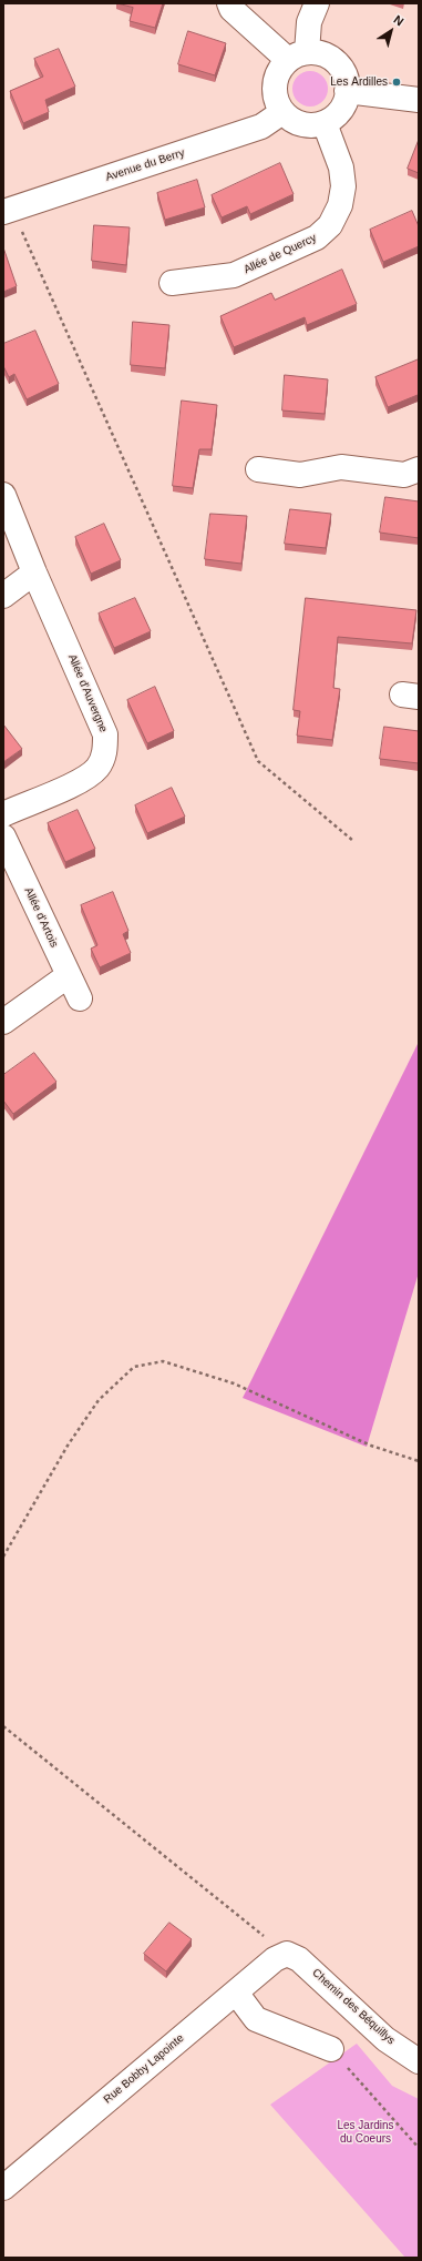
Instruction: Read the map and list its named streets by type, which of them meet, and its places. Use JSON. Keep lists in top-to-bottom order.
{
  "streets": {
    "street": [
      "Avenue du Berry",
      "Allée de Quercy",
      "Allée d'Auvergne",
      "Allée d'Artois",
      "Chemin des Béquillys",
      "Rue Bobby Lapointe"
    ]
  },
  "crossings": [
    ["Avenue du Berry", "Allée de Quercy"],
    ["Chemin des Béquillys", "Rue Bobby Lapointe"]
  ],
  "parks": ["Les Jardins du Coeurs"],
  "places": ["Les Ardilles"],
  "north": "top right"
}
